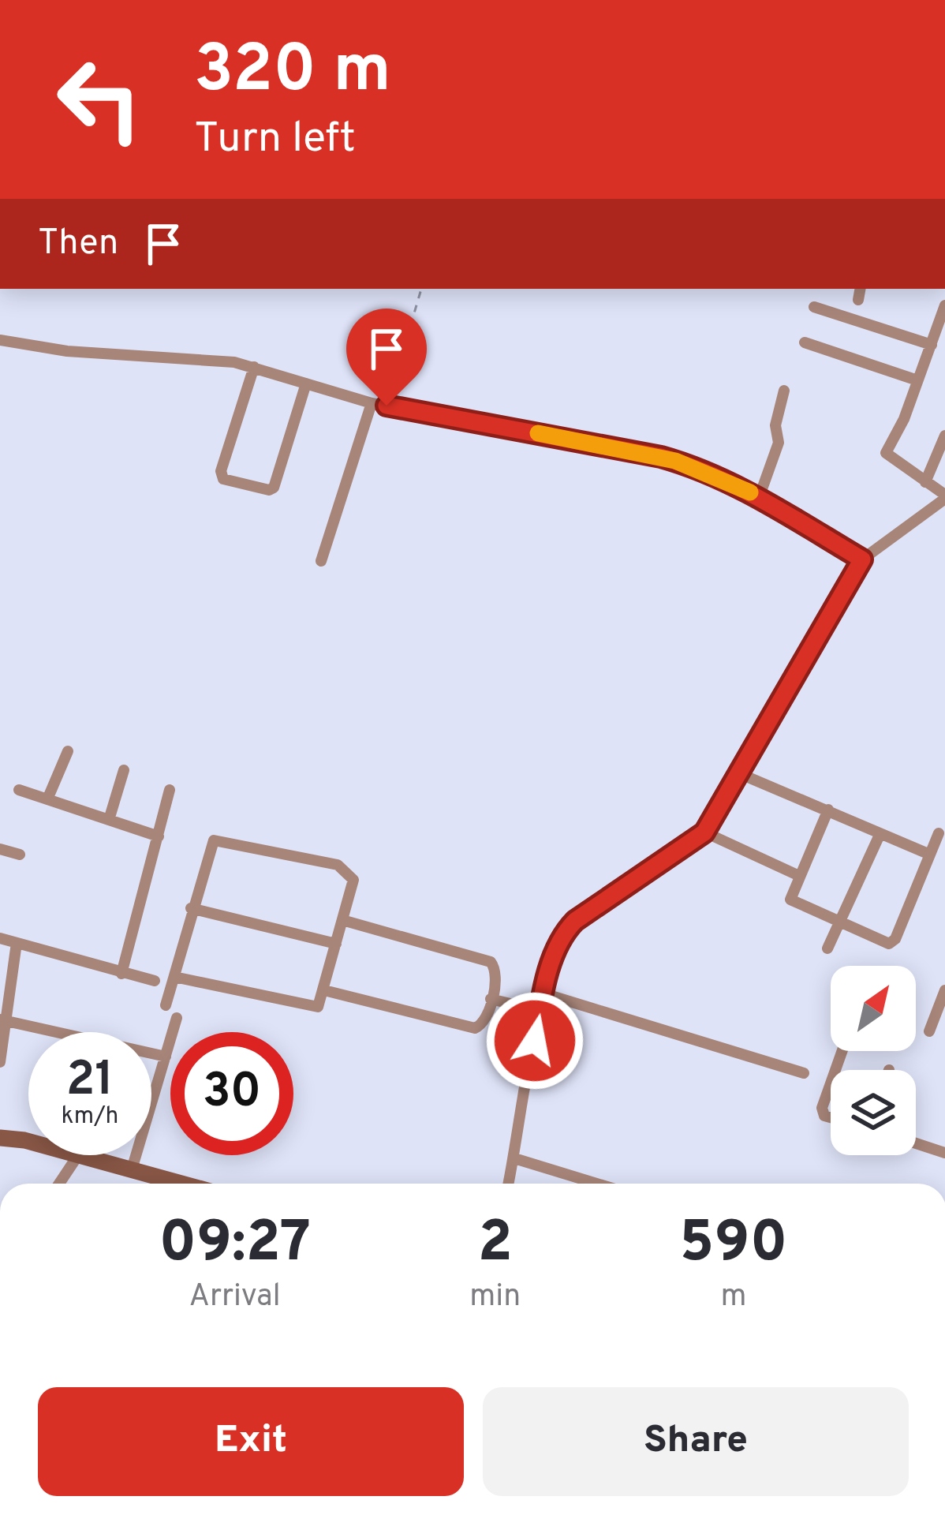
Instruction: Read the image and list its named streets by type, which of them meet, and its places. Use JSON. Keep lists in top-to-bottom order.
{
  "north": "top right",
  "page": {
    "turn": ["320 m", "Turn left"],
    "then": "Then",
    "speed": "21 km/h",
    "limit": "30",
    "eta": [
      "09:27",
      "Arrival",
      "2",
      "min",
      "590",
      "m"
    ],
    "buttons": ["Exit", "Share"]
  }
}
